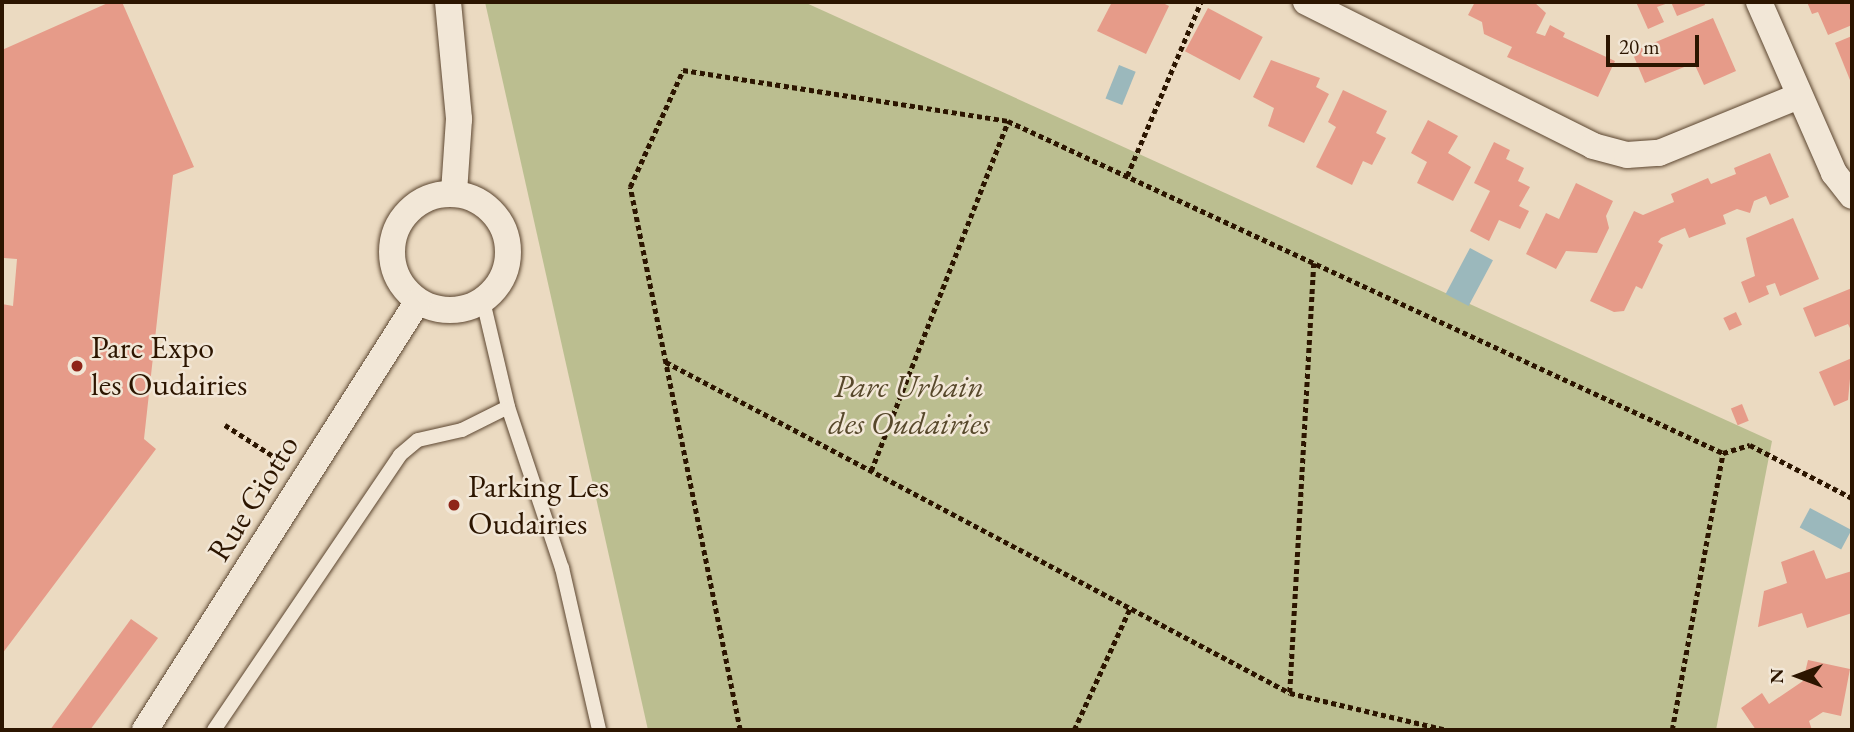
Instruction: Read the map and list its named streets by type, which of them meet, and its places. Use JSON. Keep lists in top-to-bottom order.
{
  "streets": {
    "street": ["Rue Giotto"]
  },
  "parks": ["Parc Urbain des Oudairies"],
  "places": ["Parc Expo les Oudairies", "Parking Les Oudairies"],
  "scale_bar": "20 m",
  "north": "left"
}
